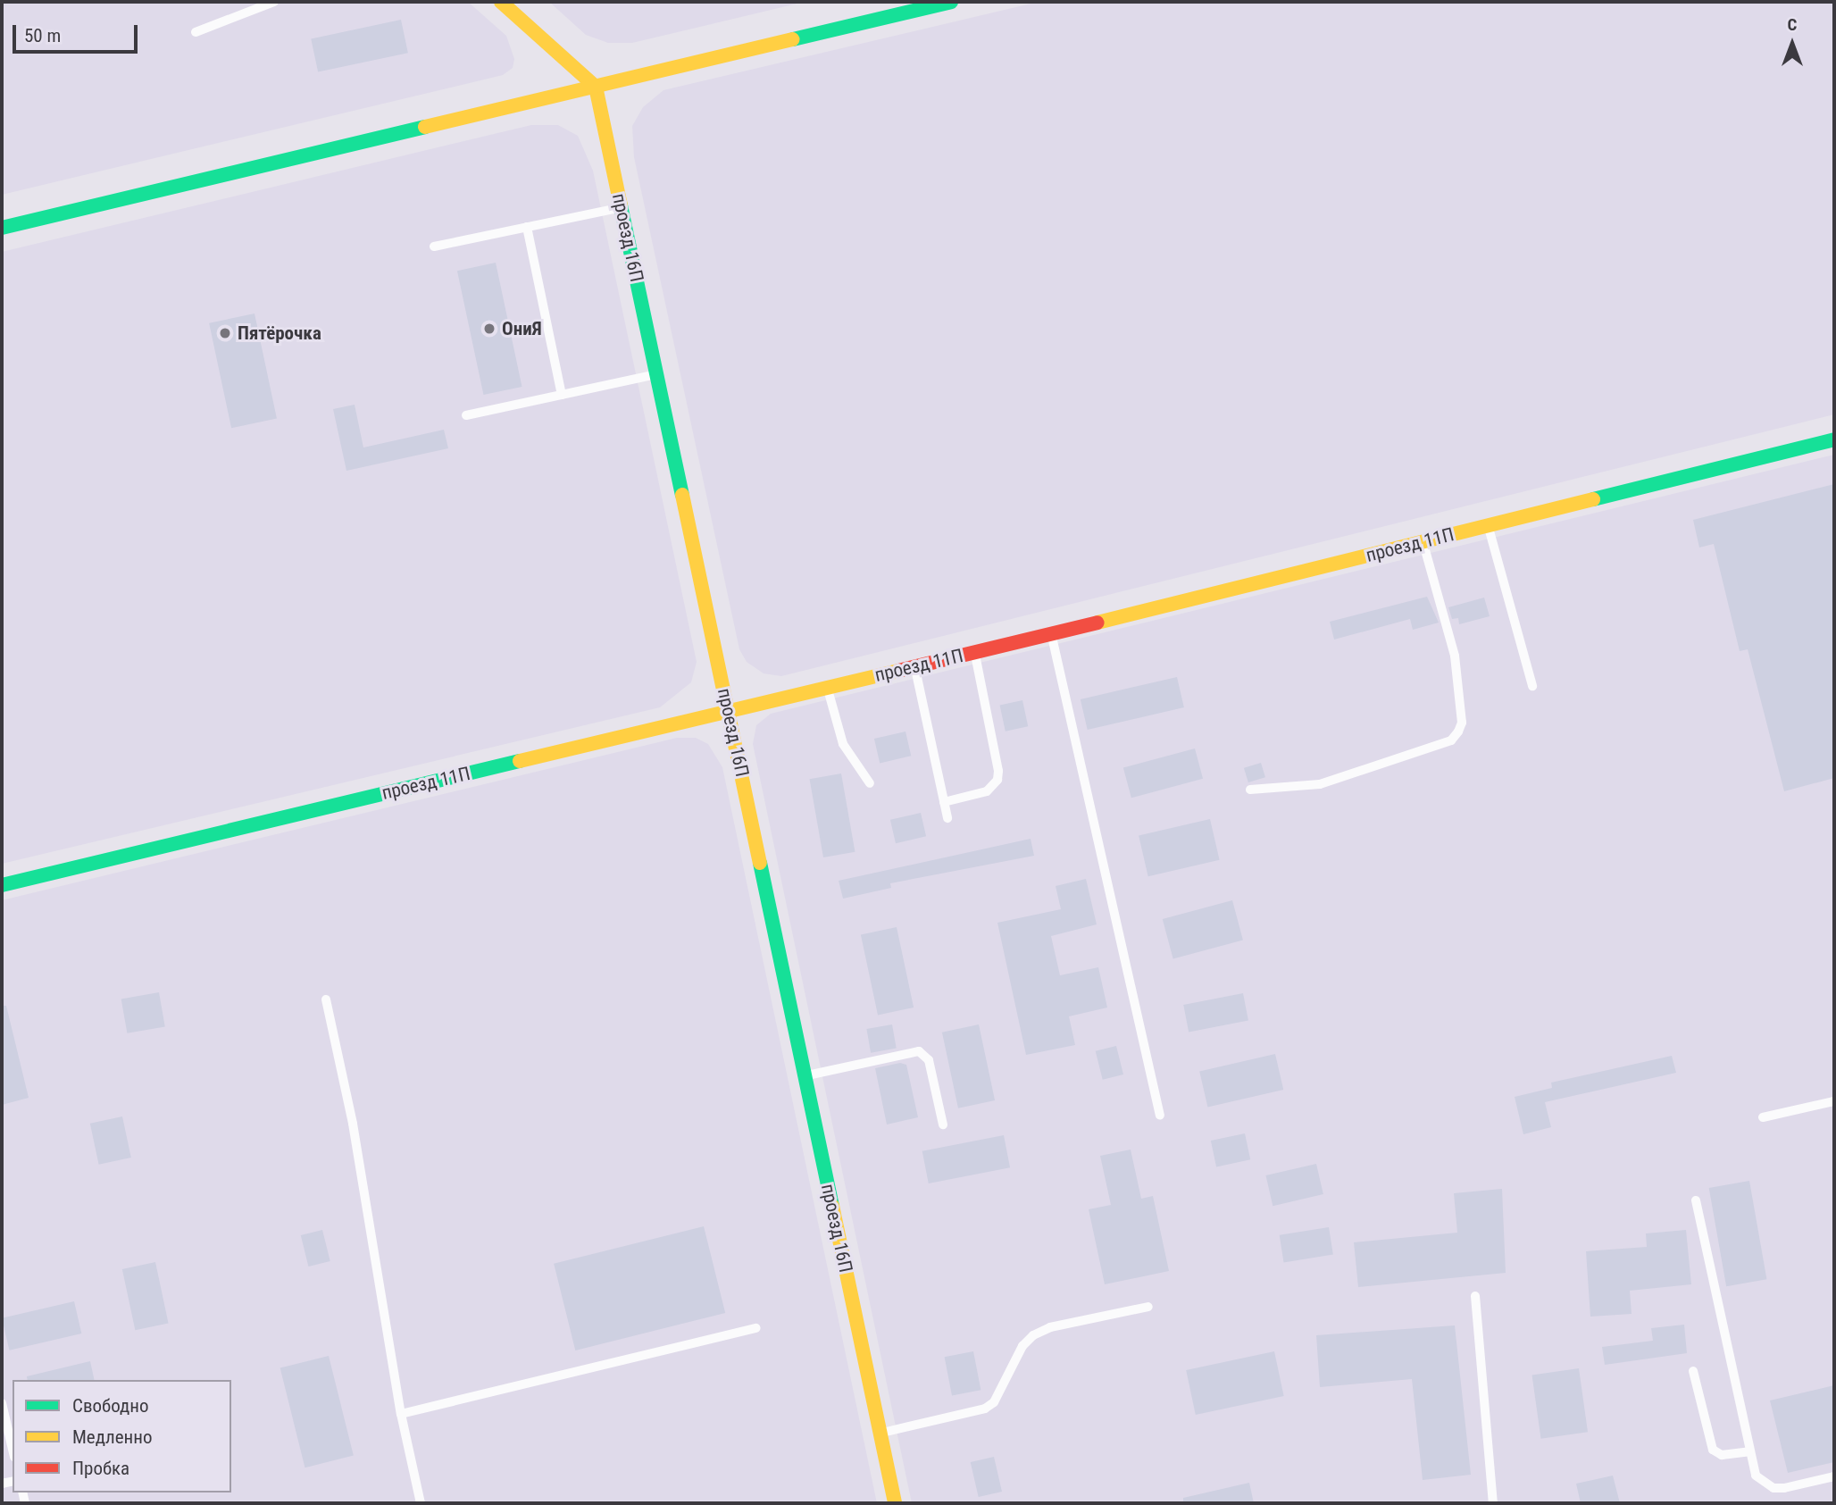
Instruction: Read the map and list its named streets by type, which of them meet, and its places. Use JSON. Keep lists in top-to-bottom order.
{
  "streets": {
    "main road": ["проезд 16П", "проезд 11П"]
  },
  "crossings": [
    ["проезд 16П", "проезд 11П"]
  ],
  "places": ["ОниЯ", "Пятёрочка"],
  "legend": ["Свободно", "Медленно", "Пробка"],
  "scale_bar": "50 m",
  "north": "top"
}
